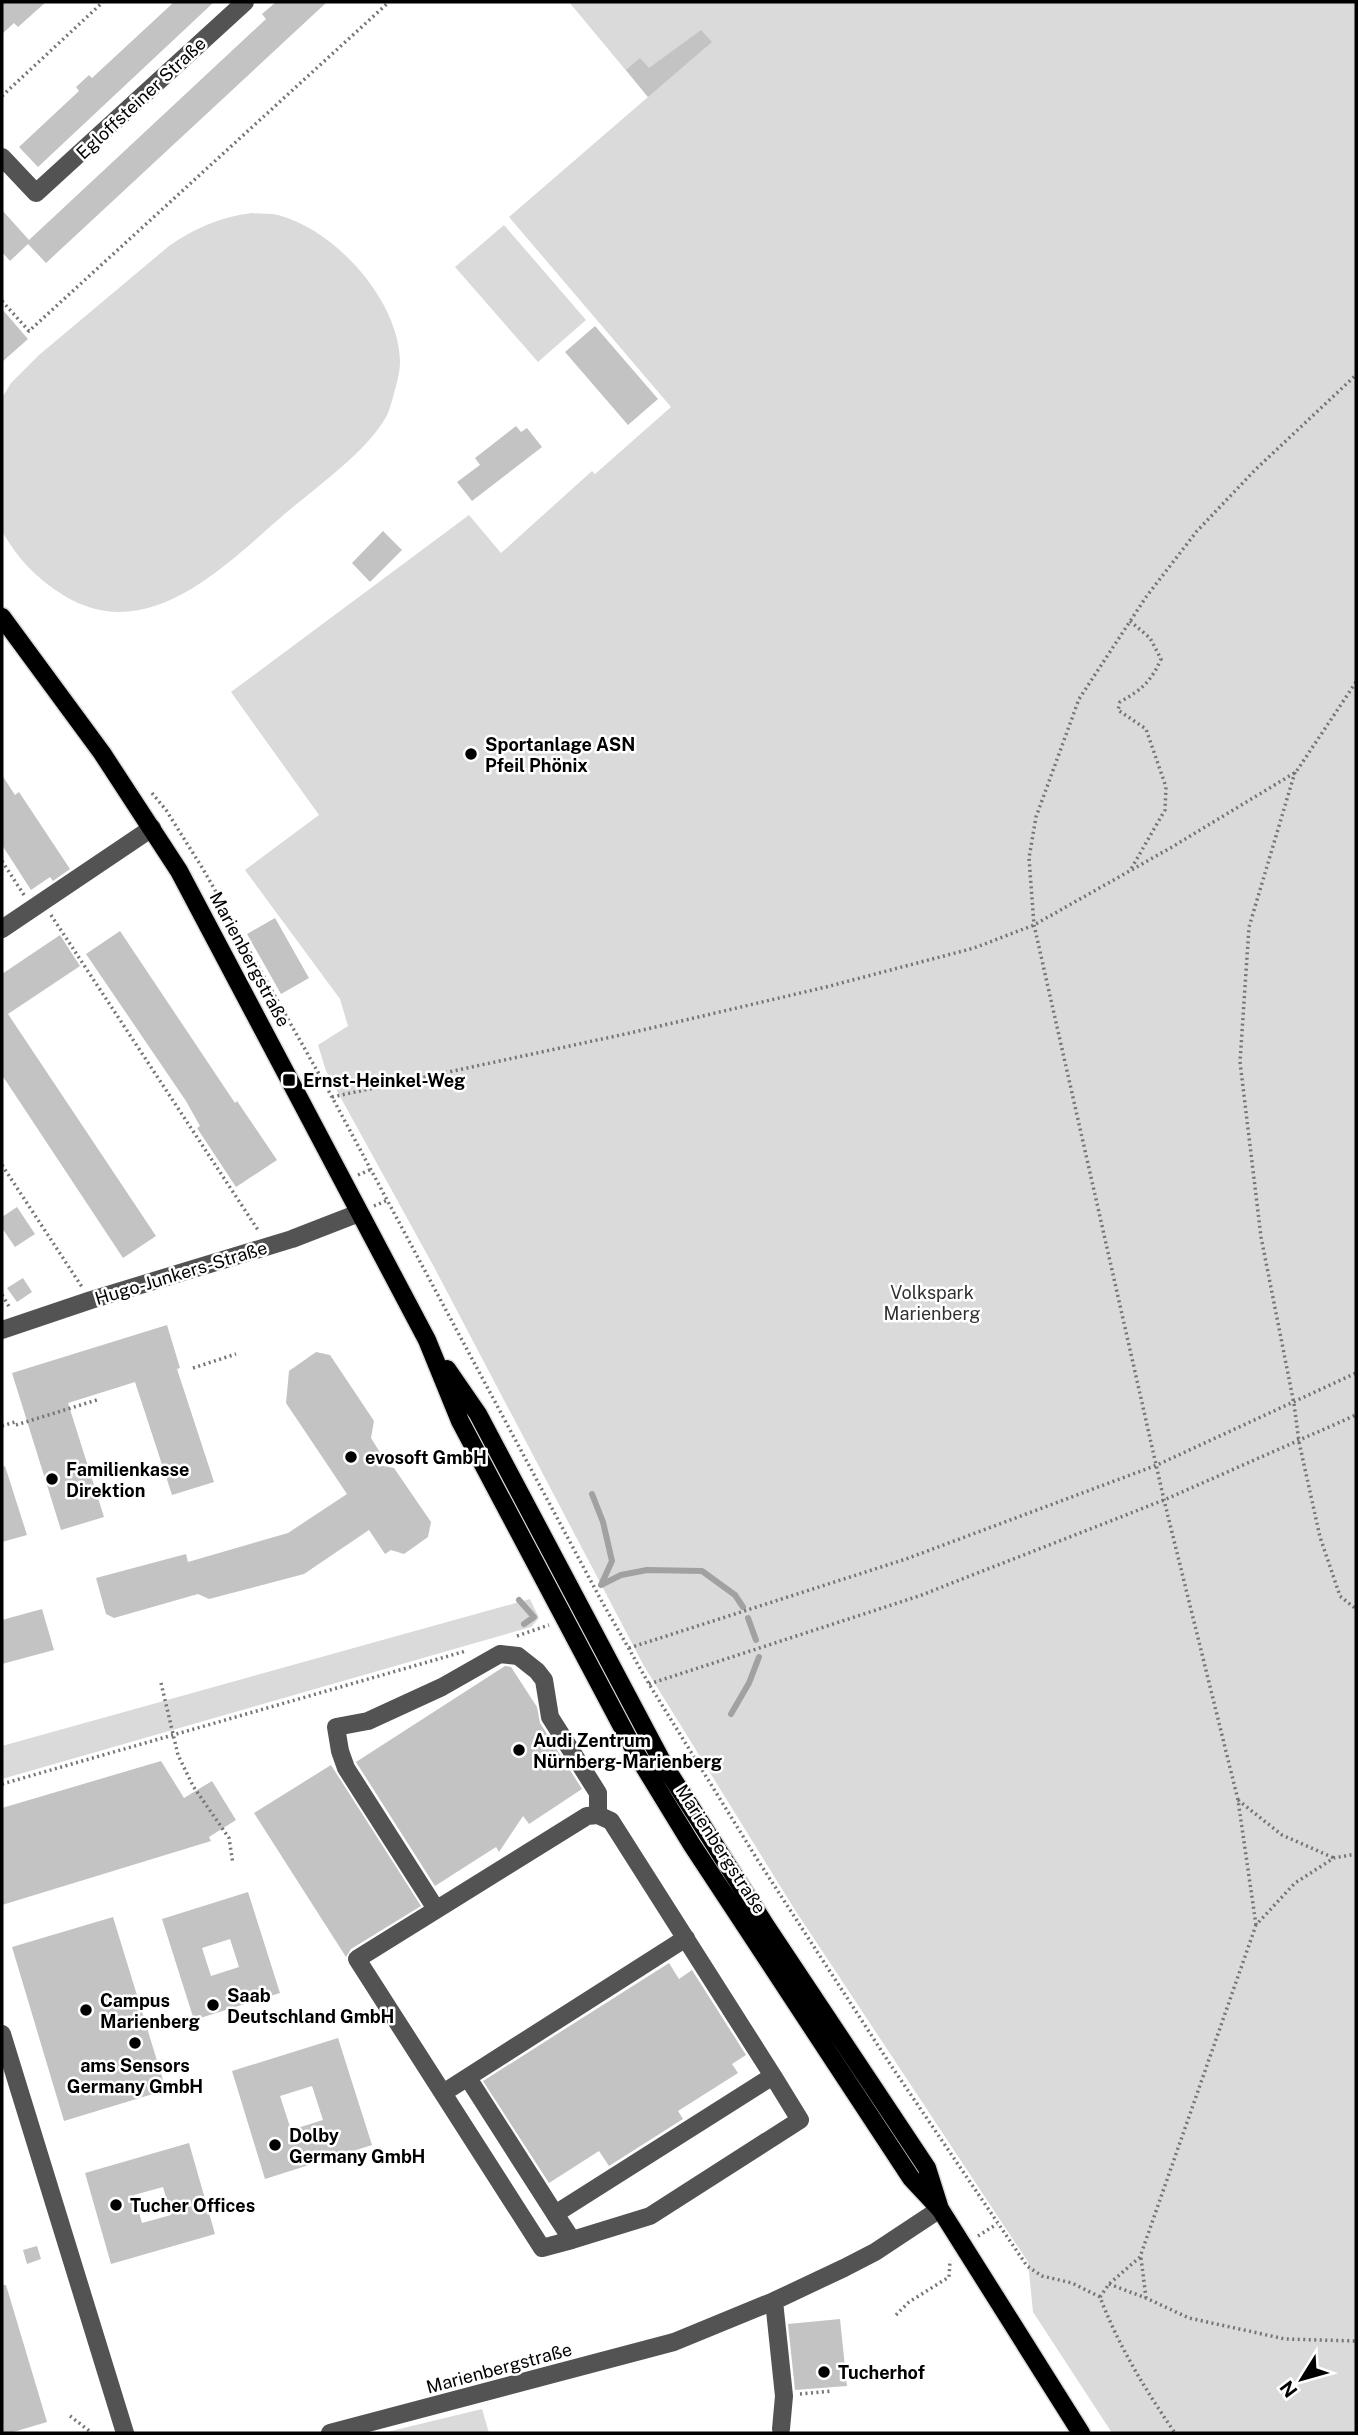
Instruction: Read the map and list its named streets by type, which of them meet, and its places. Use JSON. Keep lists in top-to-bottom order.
{
  "streets": {
    "main road": ["Marienbergstraße"],
    "street": ["Egloffsteiner Straße", "Hugo-Junkers-Straße"]
  },
  "crossings": [
    ["Marienbergstraße", "Hugo-Junkers-Straße"]
  ],
  "parks": ["Volkspark Marienberg"],
  "places": {
    "other": [
      "Sportanlage ASN Pfeil Phönix",
      "evosoft GmbH",
      "Familienkasse Direktion",
      "Audi Zentrum Nürnberg-Marienberg",
      "Saab Deutschland GmbH",
      "Campus Marienberg",
      "ams Sensors Germany GmbH",
      "Dolby Germany GmbH",
      "Tucher Offices",
      "Tucherhof"
    ],
    "transit": ["Ernst-Heinkel-Weg"]
  },
  "north": "bottom left"
}
